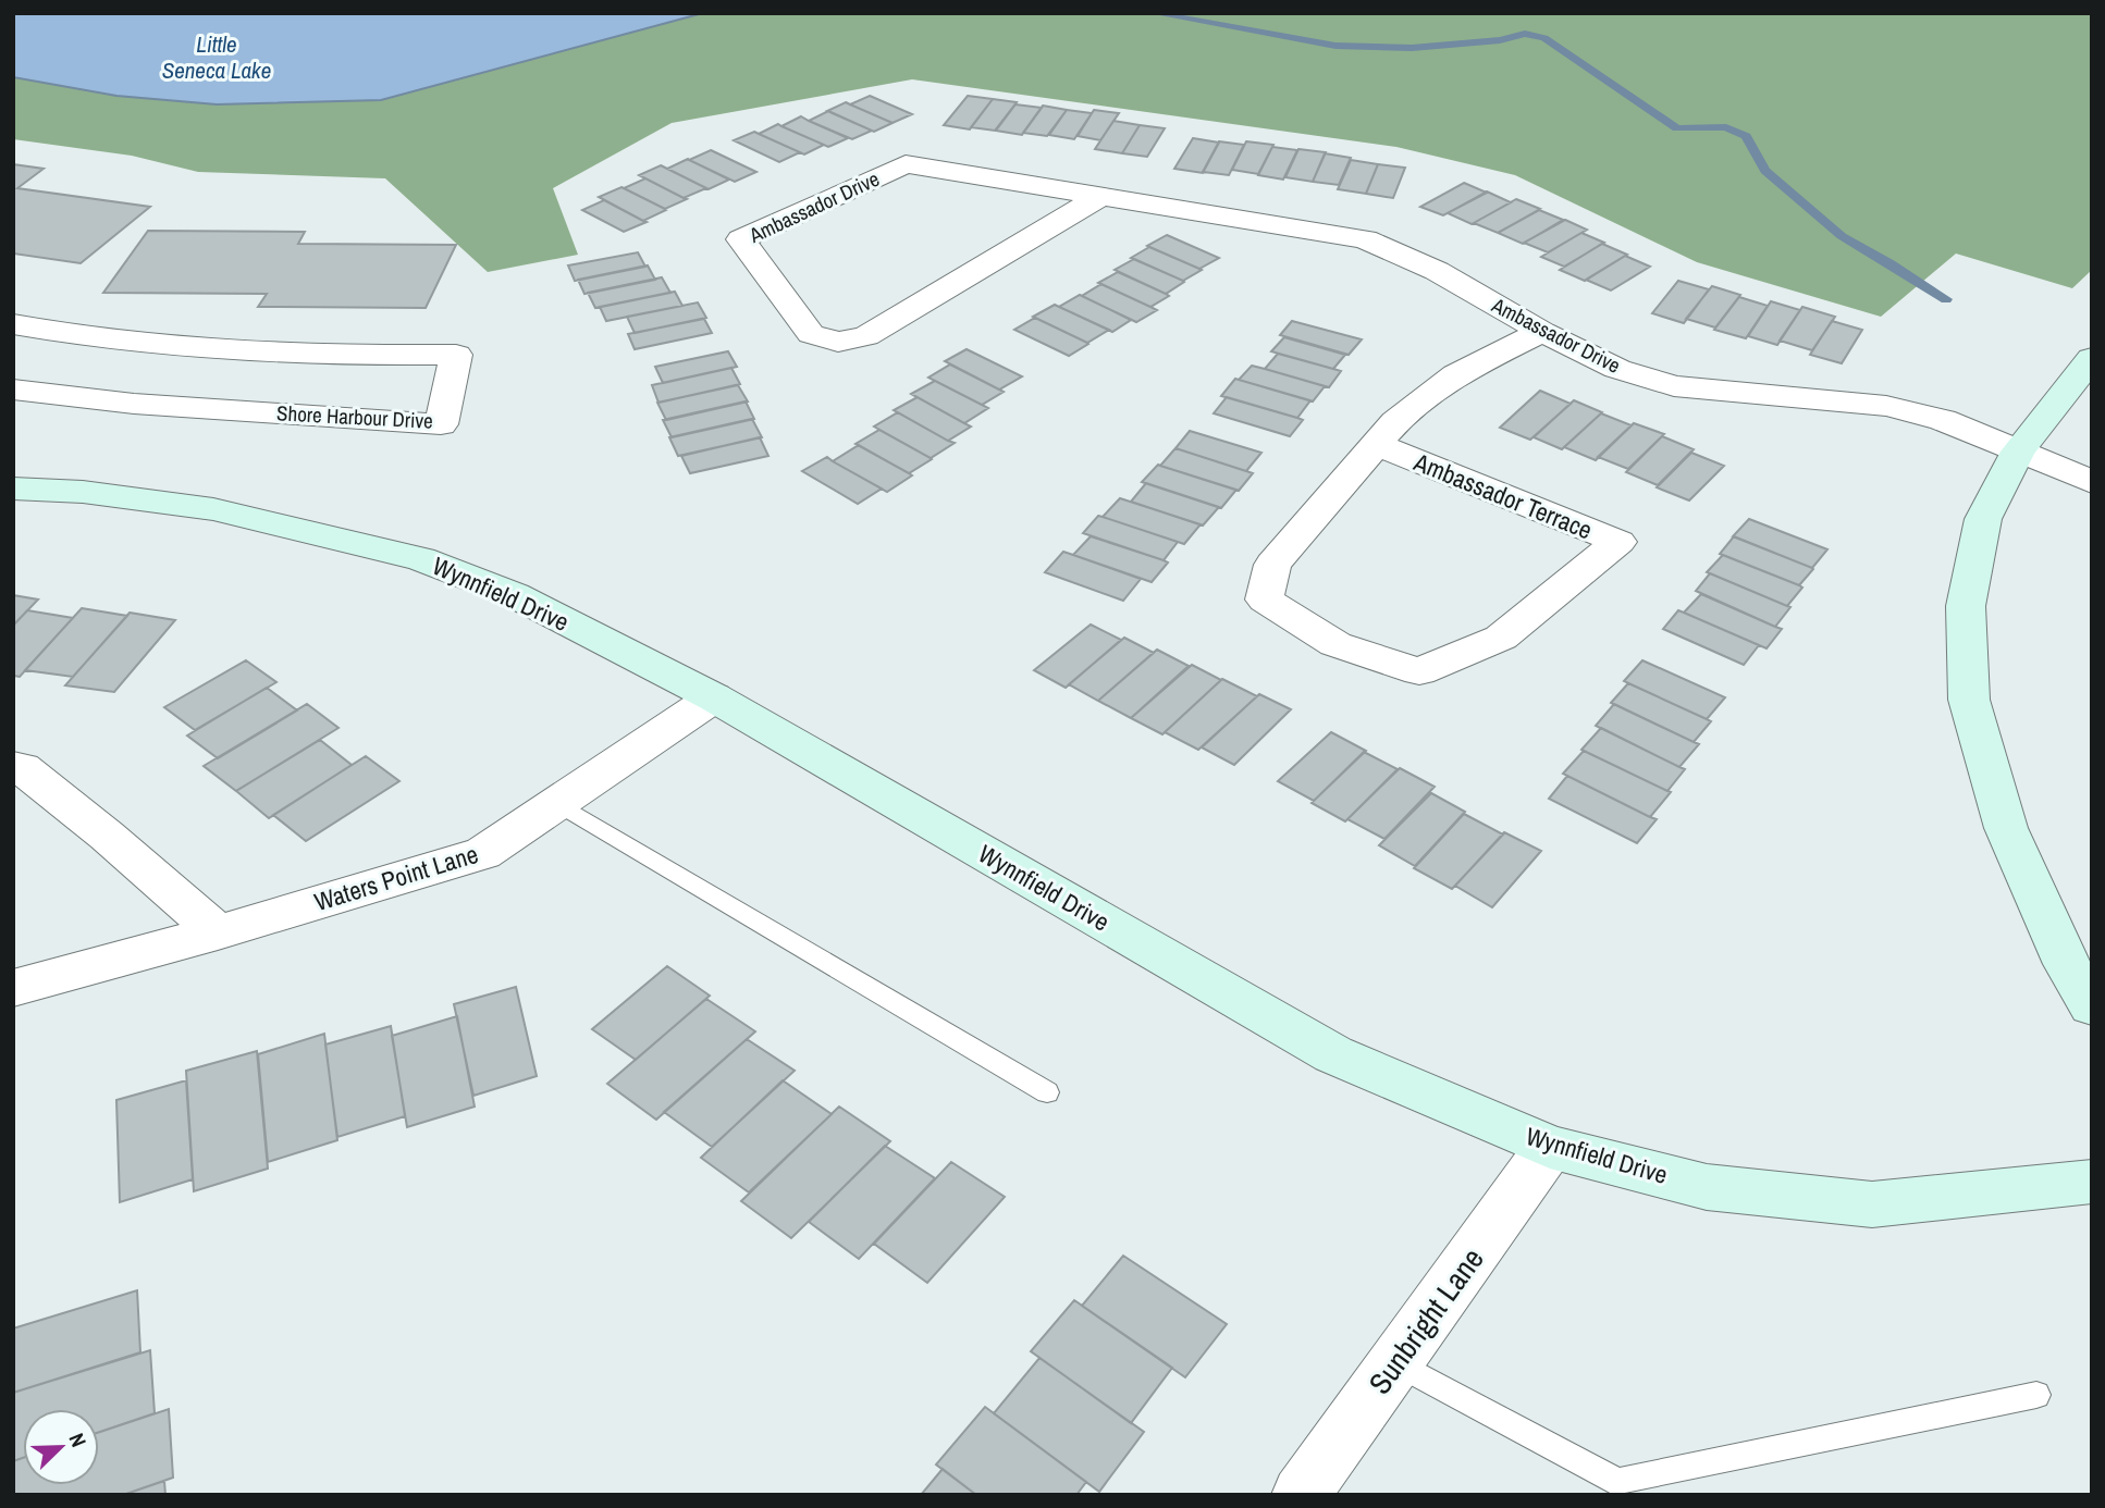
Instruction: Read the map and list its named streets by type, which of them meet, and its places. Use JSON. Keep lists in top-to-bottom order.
{
  "streets": {
    "street": [
      "Ambassador Drive",
      "Shore Harbour Drive",
      "Ambassador Terrace",
      "Wynnfield Drive",
      "Waters Point Lane",
      "Sunbright Lane"
    ]
  },
  "crossings": [
    ["Ambassador Drive", "Ambassador Terrace"],
    ["Wynnfield Drive", "Waters Point Lane"],
    ["Wynnfield Drive", "Sunbright Lane"]
  ],
  "water": ["Little Seneca Lake"],
  "north": "top right"
}
